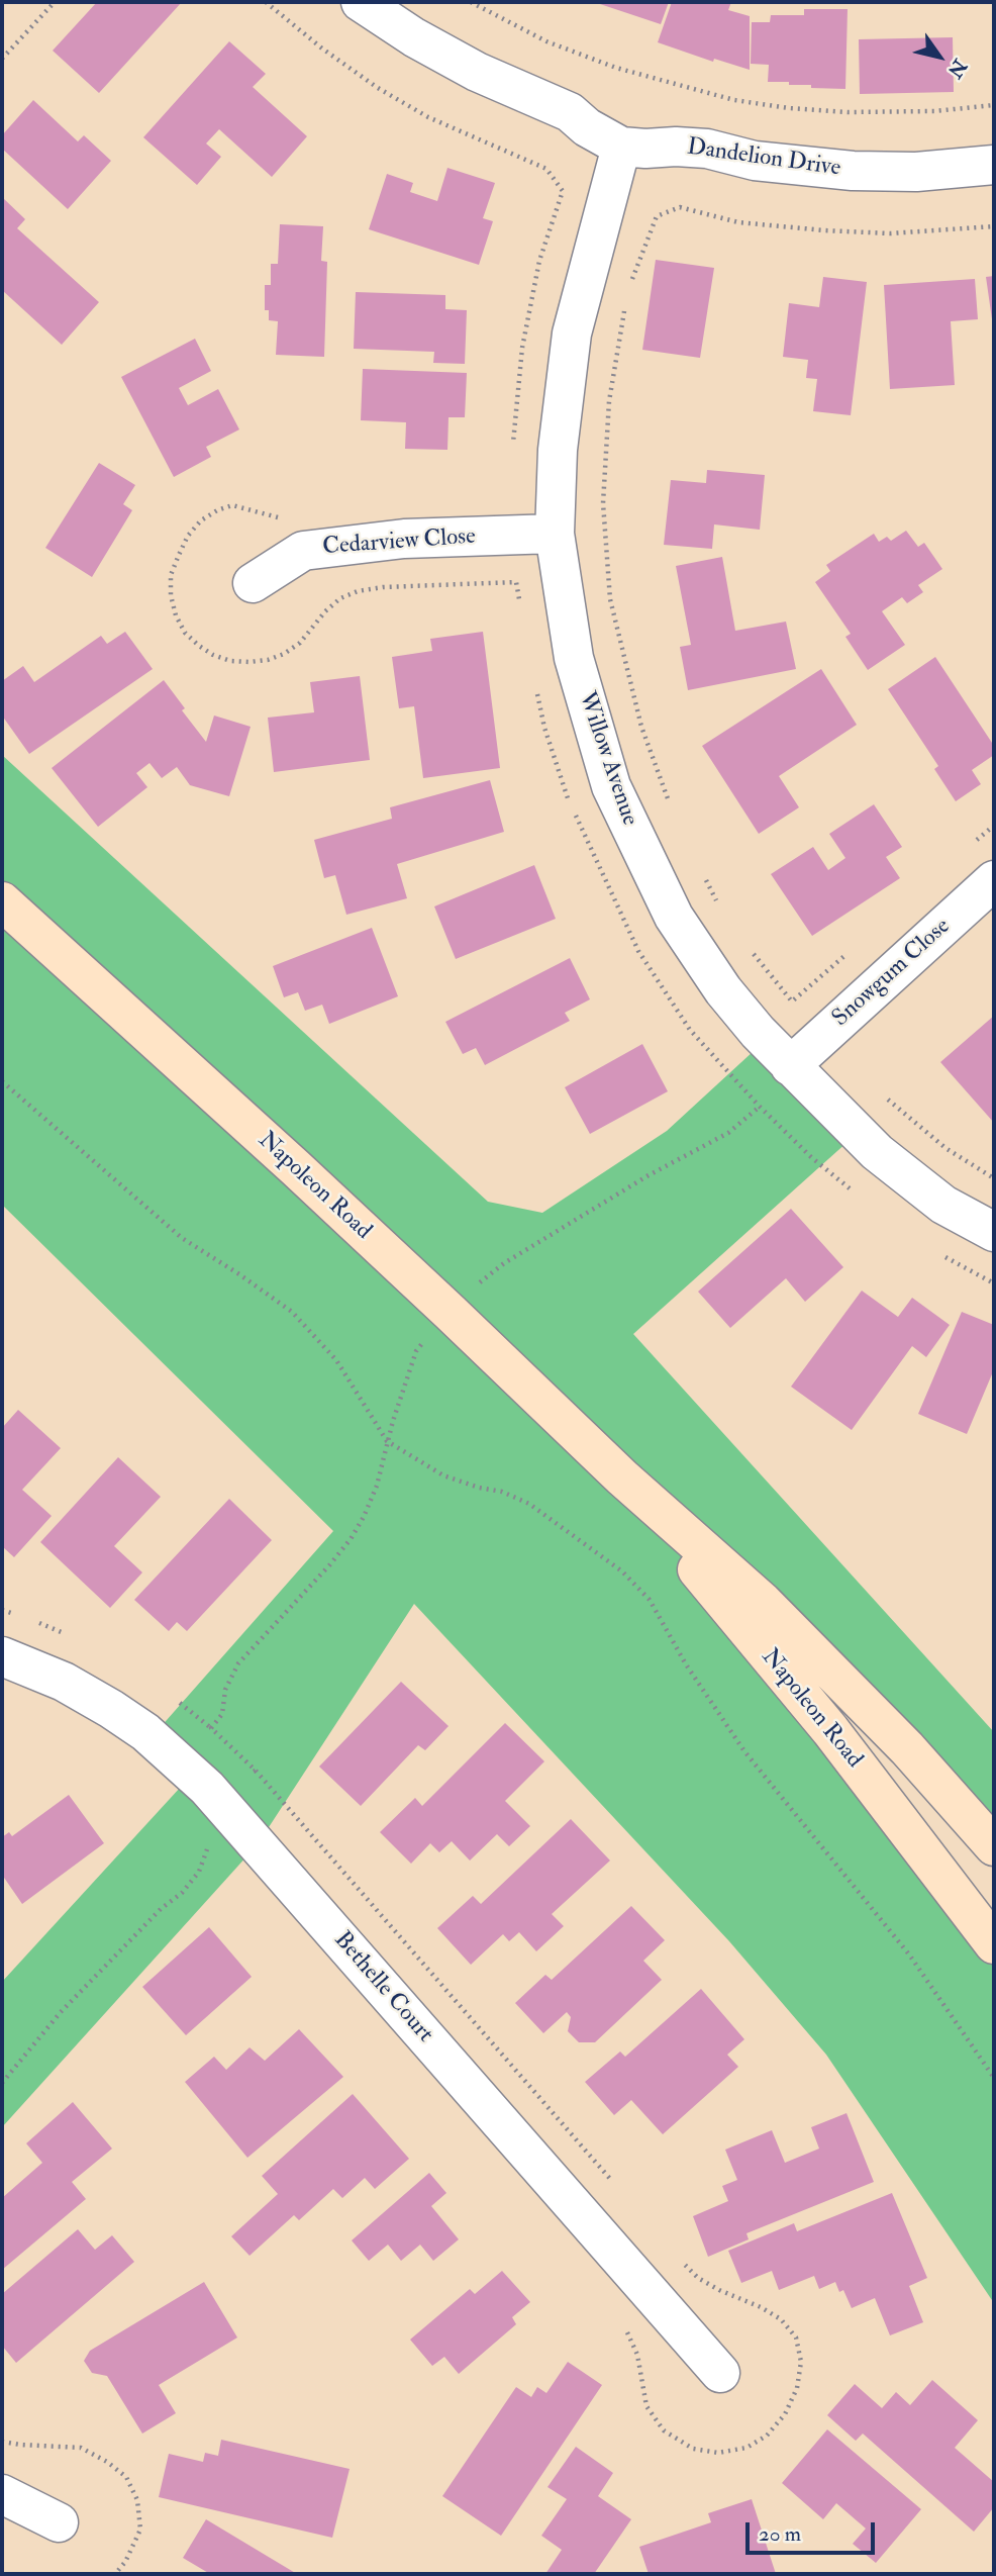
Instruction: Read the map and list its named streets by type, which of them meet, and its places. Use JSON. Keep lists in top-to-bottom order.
{
  "streets": {
    "main road": ["Napoleon Road"],
    "street": [
      "Dandelion Drive",
      "Cedarview Close",
      "Willow Avenue",
      "Snowgum Close",
      "Bethelle Court"
    ]
  },
  "crossings": [
    ["Dandelion Drive", "Willow Avenue"],
    ["Cedarview Close", "Willow Avenue"],
    ["Willow Avenue", "Snowgum Close"]
  ],
  "scale_bar": "20 m",
  "north": "bottom right"
}
